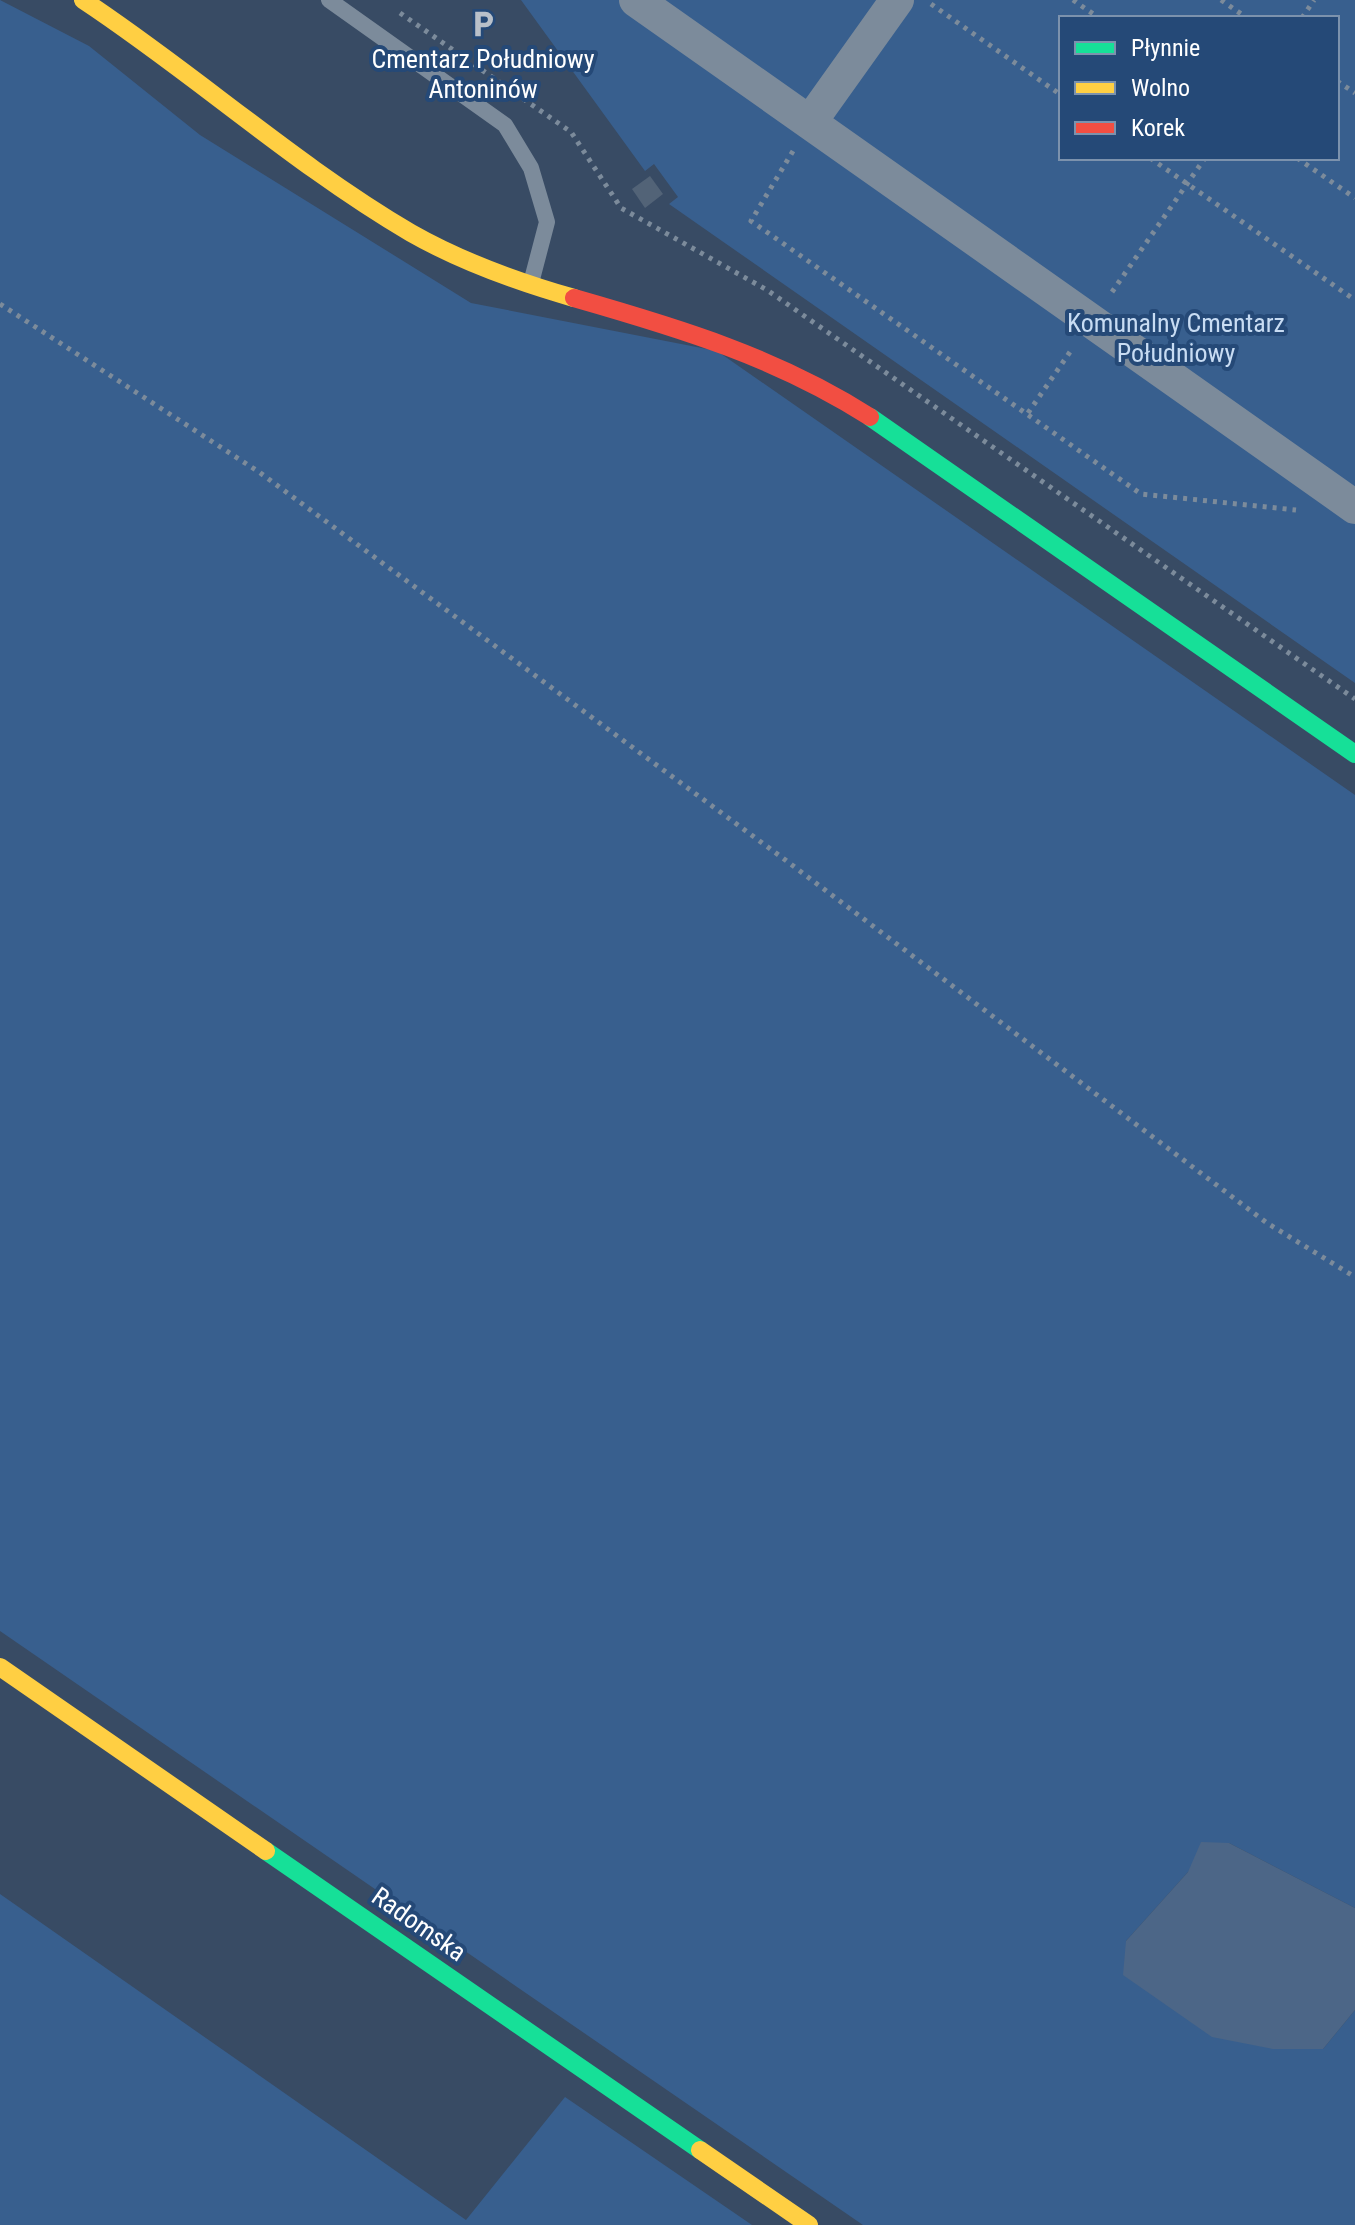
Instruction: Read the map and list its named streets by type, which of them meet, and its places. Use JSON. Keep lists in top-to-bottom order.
{
  "streets": {
    "street": ["Radomska"]
  },
  "parks": ["Komunalny Cmentarz Południowy"],
  "places": {
    "parking": ["Cmentarz Południowy Antoninów"]
  },
  "legend": ["Płynnie", "Wolno", "Korek"]
}
